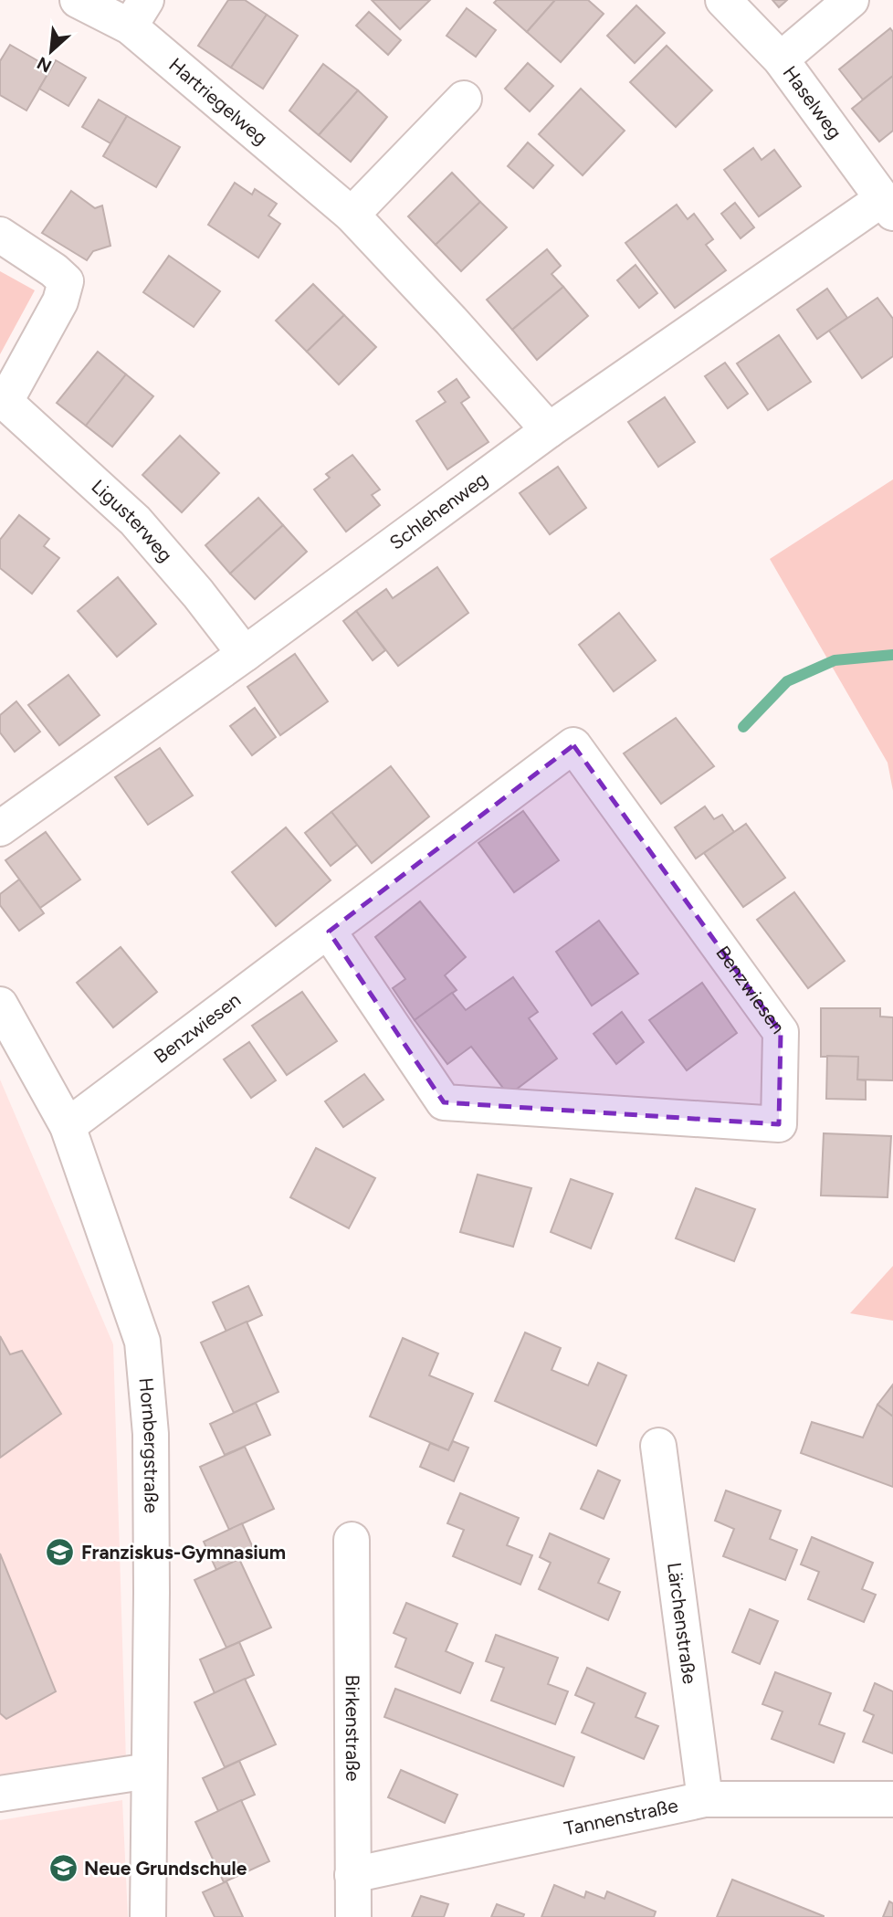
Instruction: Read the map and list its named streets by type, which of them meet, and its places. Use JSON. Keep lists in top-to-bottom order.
{
  "streets": {
    "street": [
      "Hartriegelweg",
      "Haselweg",
      "Schlehenweg",
      "Ligusterweg",
      "Benzwiesen",
      "Hornbergstraße",
      "Lärchenstraße",
      "Birkenstraße",
      "Tannenstraße"
    ]
  },
  "crossings": [
    ["Hartriegelweg", "Schlehenweg"],
    ["Haselweg", "Schlehenweg"],
    ["Schlehenweg", "Ligusterweg"],
    ["Benzwiesen", "Hornbergstraße"],
    ["Lärchenstraße", "Tannenstraße"],
    ["Birkenstraße", "Tannenstraße"]
  ],
  "places": {
    "school or university": ["Franziskus-Gymnasium", "Neue Grundschule"]
  },
  "north": "bottom left"
}
